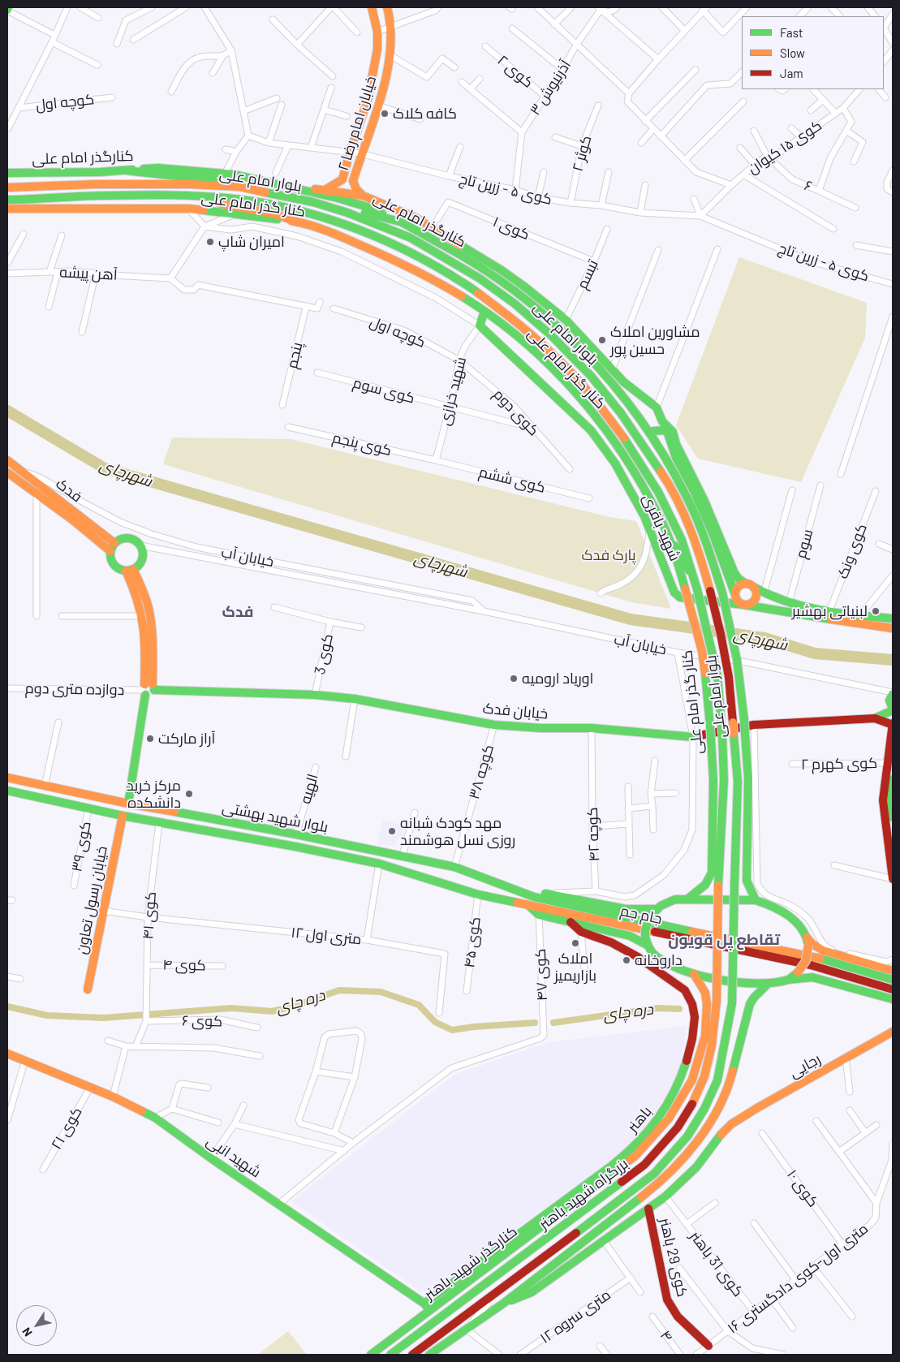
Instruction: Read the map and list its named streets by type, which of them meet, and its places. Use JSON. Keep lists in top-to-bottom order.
{
  "streets": {
    "main road": [
      "خیابان امام رضا ۲",
      "کنارگذر امام علی",
      "بلوار امام علی",
      "کنار گذر امام علی",
      "فدک",
      "شهید باقری",
      "خیابان فدک",
      "بلوار شهید بهشتی",
      "خیابان رسول تعاون",
      "جام جم",
      "رجایی",
      "باهنر",
      "شهید انبی",
      "بزرگراه شهید باهنر",
      "کوی 29 باهنر",
      "کنارگذر شهید باهنر"
    ],
    "street": [
      "کوی ۲",
      "آذرنیوش ۳",
      "کوچه اول",
      "کوی ۱۵ کیوان",
      "کوثر ۲",
      "۶",
      "کوی ۵ - زرین تاج",
      "کوی ۱",
      "آهن پیشه",
      "تبسم",
      "پنجم",
      "کوی سوم",
      "شهید خرازی",
      "کوی دوم",
      "کوی پنجم",
      "کوی ششم",
      "سوم",
      "کوی ونک",
      "خیابان آب",
      "کوی 3",
      "دوازده متری دوم",
      "کوی کهرم ۲",
      "کوچه ۳۸",
      "الهیه",
      "کوچه ۴۲",
      "کوی ۳۹",
      "کوی ۴۱",
      "۱۲ متری اول",
      "کوی ۴۵",
      "کوی ۴",
      "کوی ۴۷",
      "کوی ۶",
      "کوی ۲۱",
      "کوی ۱۰",
      "کوی 31 باهنر",
      "۱۶ متری اول-کوی دادگستری",
      "۱۲ متری سروه",
      "۴"
    ]
  },
  "crossings": [
    ["کوی ۲", "آذرنیوش ۳"],
    ["آذرنیوش ۳", "کوی ۵ - زرین تاج"],
    ["کوچه اول", "شهید خرازی"],
    ["کوچه اول", "کوی دوم"],
    ["خیابان امام رضا ۲", "کوی ۵ - زرین تاج"],
    ["کوی ۱۵ کیوان", "۶"],
    ["کوی ۱۵ کیوان", "کوی ۵ - زرین تاج"],
    ["کوثر ۲", "کوی ۵ - زرین تاج"],
    ["بلوار امام علی", "بزرگراه شهید باهنر"],
    ["کوی ۱", "تبسم"],
    ["آهن پیشه", "پنجم"],
    ["کوی سوم", "شهید خرازی"],
    ["کوی سوم", "کوی دوم"],
    ["شهید خرازی", "کوی دوم"],
    ["شهید خرازی", "کوی پنجم"],
    ["شهید خرازی", "کوی ششم"],
    ["شهید خرازی", "شهید باقری"],
    ["کوی پنجم", "کوی ششم"],
    ["فدک", "خیابان آب"],
    ["کوی 3", "خیابان فدک"],
    ["دوازده متری دوم", "خیابان فدک"],
    ["خیابان فدک", "کوچه ۳۸"],
    ["خیابان فدک", "کوچه ۴۲"],
    ["کوچه ۳۸", "بلوار شهید بهشتی"],
    ["الهیه", "بلوار شهید بهشتی"],
    ["بلوار شهید بهشتی", "کوی ۳۹"],
    ["بلوار شهید بهشتی", "خیابان رسول تعاون"],
    ["بلوار شهید بهشتی", "جام جم"],
    ["بلوار شهید بهشتی", "کوی ۴۱"],
    ["بلوار شهید بهشتی", "کوی ۴۵"],
    ["خیابان رسول تعاون", "۱۲ متری اول"],
    ["جام جم", "کوی ۴۵"],
    ["کوی ۴۱", "۱۲ متری اول"],
    ["کوی ۴۱", "کوی ۴"],
    ["کوی ۴۱", "کوی ۶"],
    ["رجایی", "کوی 31 باهنر"],
    ["باهنر", "شهید انبی"],
    ["باهنر", "کنارگذر شهید باهنر"],
    ["کوی ۲۱", "شهید انبی"],
    ["شهید انبی", "کنارگذر شهید باهنر"],
    ["کوی ۱۰", "۱۶ متری اول-کوی دادگستری"],
    ["کوی 29 باهنر", "۱۶ متری اول-کوی دادگستری"],
    ["کوی 31 باهنر", "۱۶ متری اول-کوی دادگستری"]
  ],
  "districts": ["فدک", "تقاطع پل قویون"],
  "water": ["شهرچای", "دره چای"],
  "parks": ["پارک فدک"],
  "places": [
    "کافه کلاک",
    "امیران شاپ",
    "مشاورین املاک حسین پور",
    "لبنیاتی بهشیر",
    "اوریاد ارومیه",
    "آراز مارکت",
    "مرکز خرید دانشکده",
    "مهد کودک شبانه روزی نسل هوشمند",
    "املاک بازاریمیز",
    "داروخانه"
  ],
  "legend": ["Fast", "Slow", "Jam"],
  "north": "bottom left"
}
